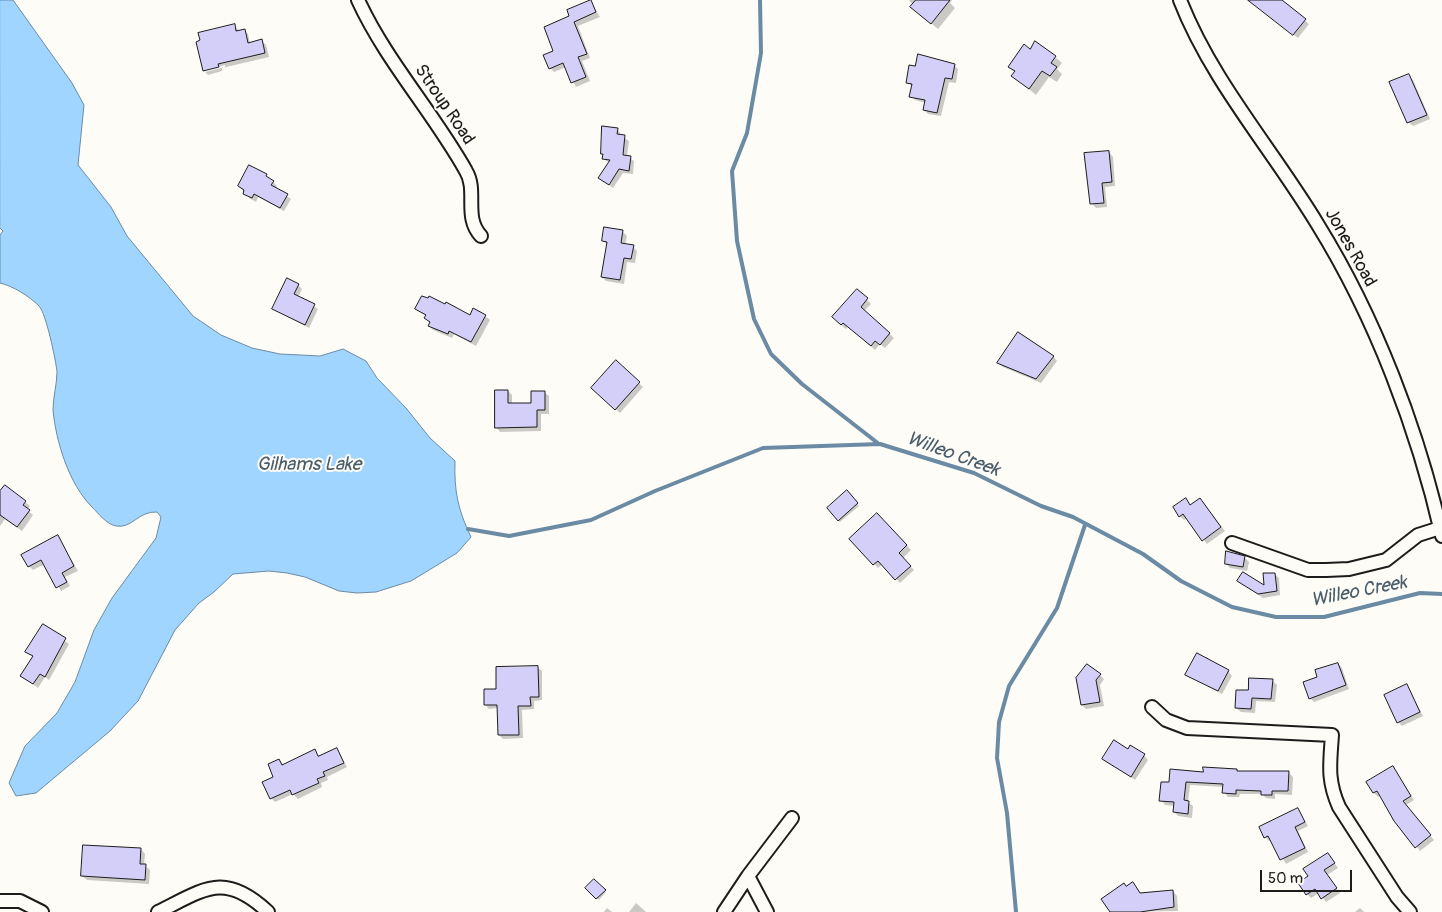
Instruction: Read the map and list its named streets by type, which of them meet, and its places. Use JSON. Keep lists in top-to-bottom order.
{
  "streets": {
    "street": ["Stroup Road", "Jones Road"]
  },
  "water": ["Willeo Creek", "Gilhams Lake"],
  "scale_bar": "50 m"
}
